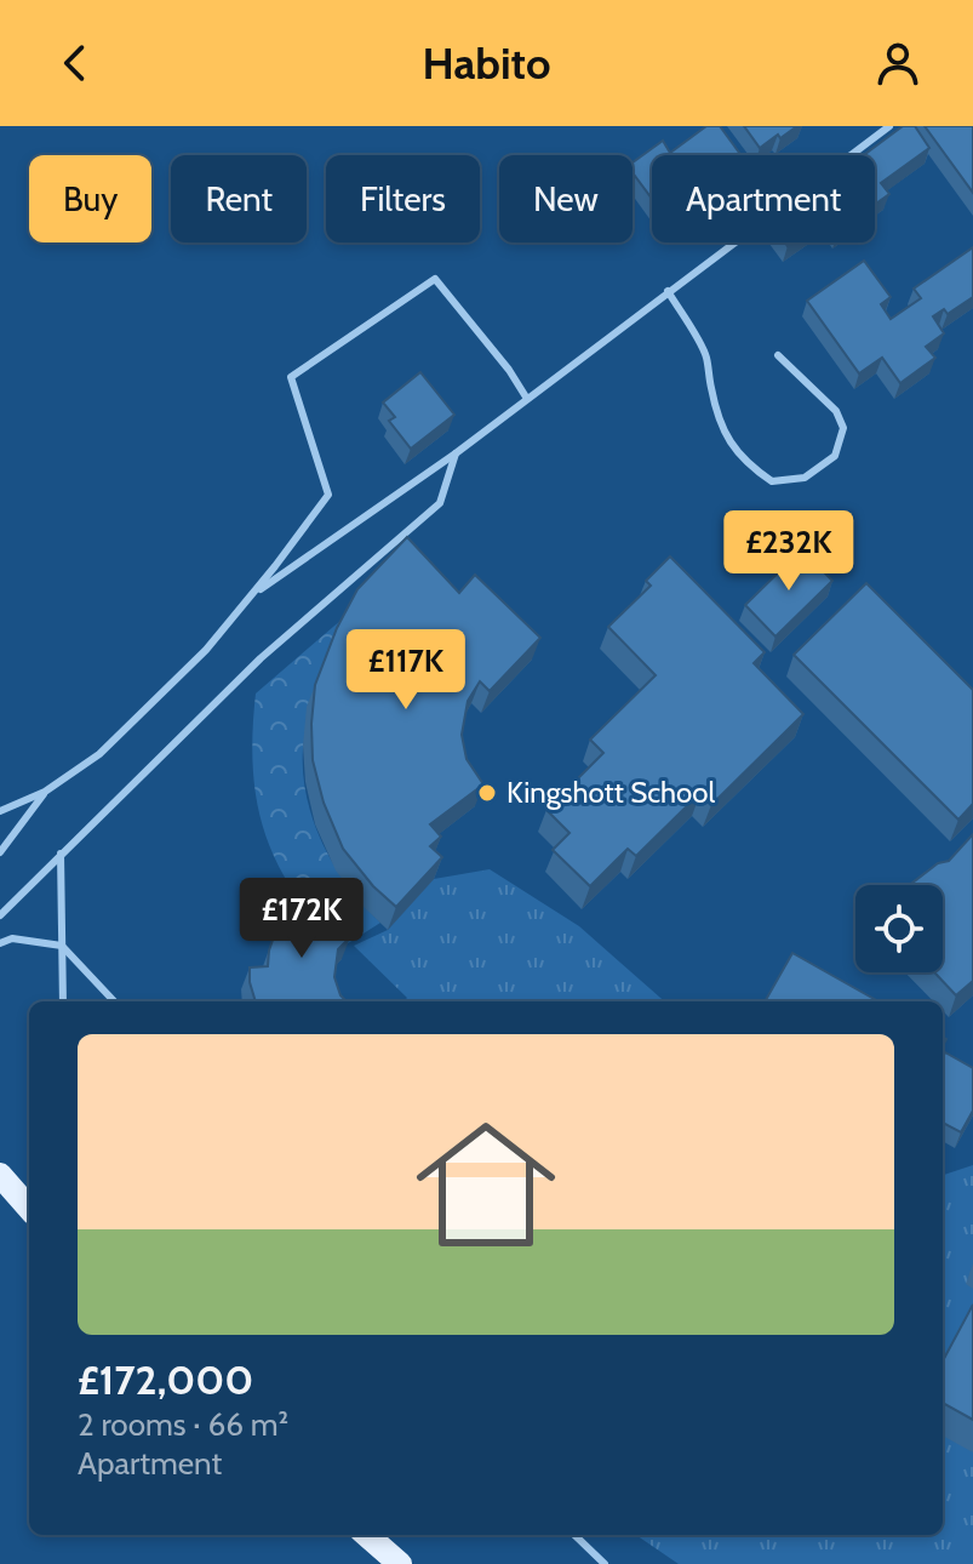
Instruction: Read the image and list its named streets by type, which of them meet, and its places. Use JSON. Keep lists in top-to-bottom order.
{
  "places": ["Kingshott School"],
  "page": {
    "header": "Habito",
    "chip": [
      "Buy",
      "Rent",
      "Filters",
      "New",
      "Apartment"
    ],
    "price": ["£232K", "£117K", "£172K"],
    "list": [
      {
        "name": "£172,000",
        "note": "2 rooms · 66 m² · Apartment"
      }
    ]
  }
}
